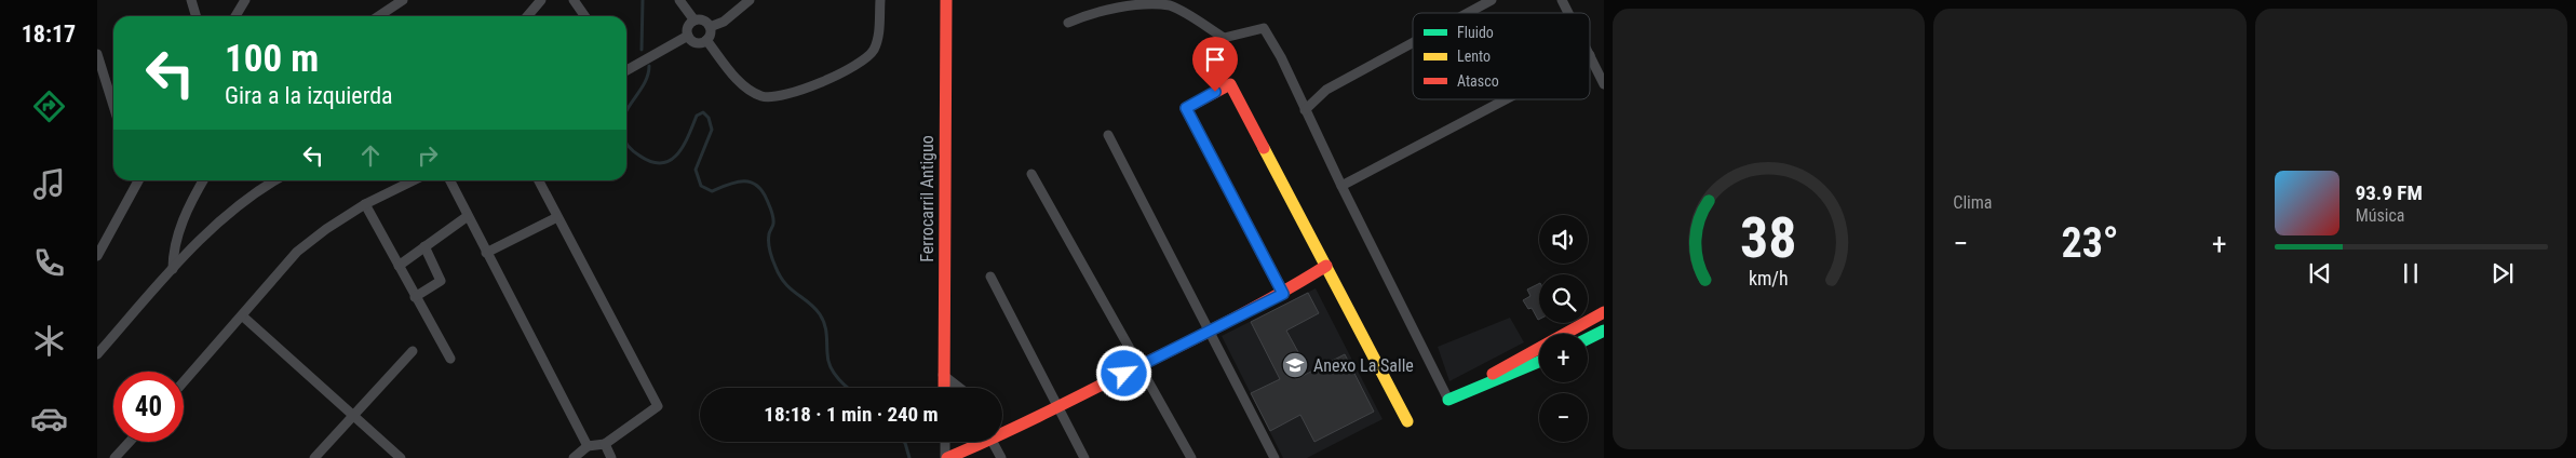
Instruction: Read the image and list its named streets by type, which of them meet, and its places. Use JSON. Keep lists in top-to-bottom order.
{
  "streets": {
    "main road": ["Ferrocarril Antiguo"]
  },
  "places": {
    "school or university": ["Anexo La Salle"]
  },
  "legend": ["Fluido", "Lento", "Atasco"],
  "page": {
    "tabs": "18:17",
    "tile": "Clima",
    "turn": ["100 m", "Gira a la izquierda"],
    "song": ["93.9 FM", "Música"],
    "map_buttons": ["+", "−"],
    "heat": ["−", "23°", "+"],
    "limit": "40",
    "trip": "18:18 · 1 min · 240 m",
    "gauge": ["38", "km/h"]
  }
}
